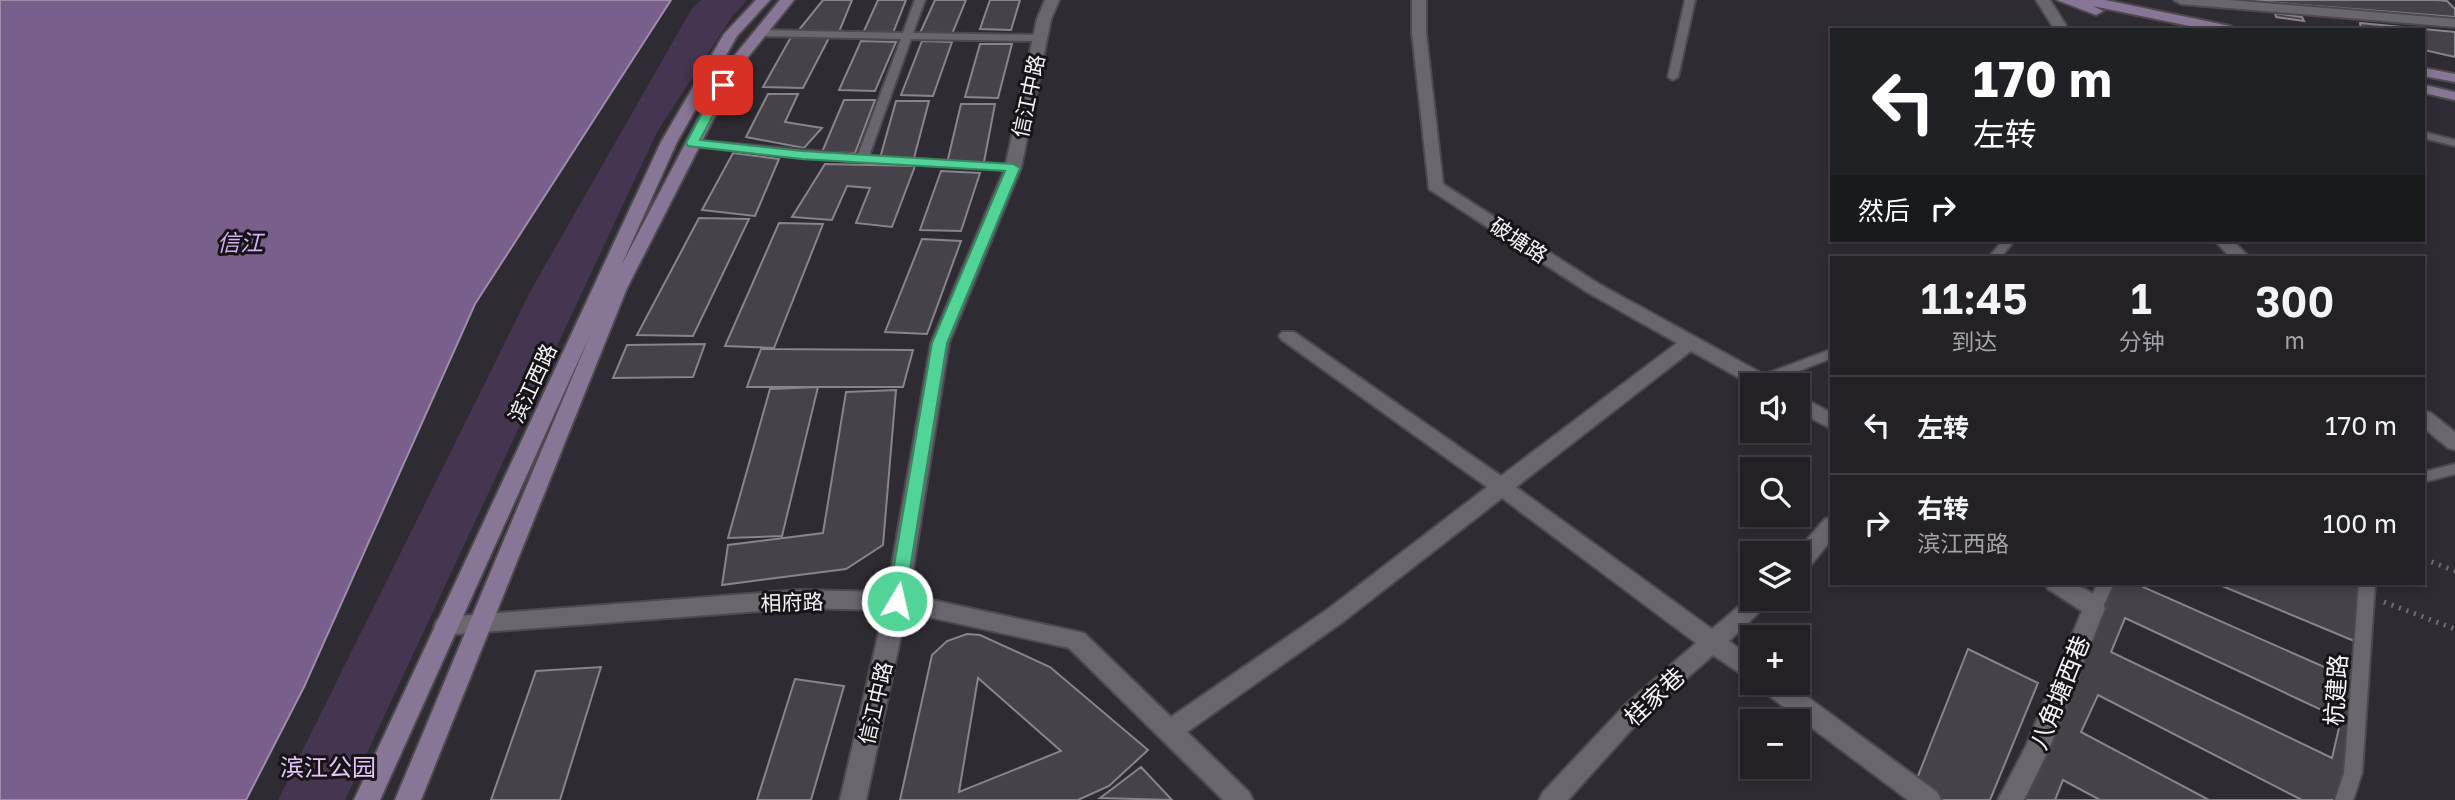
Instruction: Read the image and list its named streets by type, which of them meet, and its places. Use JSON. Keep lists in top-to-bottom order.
{
  "streets": {
    "main road": ["滨江西路"],
    "street": [
      "信江中路",
      "破塘路",
      "相府路",
      "八角塘西巷",
      "桂家巷"
    ],
    "lane": ["杭建路"]
  },
  "crossings": [
    ["信江中路", "相府路"],
    ["滨江西路", "相府路"]
  ],
  "water": ["信江"],
  "parks": ["滨江公园"],
  "page": {
    "turn": ["170 m", "左转"],
    "then": "然后",
    "eta": [
      "11:45",
      "到达",
      "1",
      "分钟",
      "300",
      "m"
    ],
    "map_buttons": ["+", "−"],
    "list": [
      {
        "name": "左转",
        "value": "170 m"
      },
      {
        "name": "右转",
        "note": "滨江西路",
        "value": "100 m"
      }
    ]
  }
}
